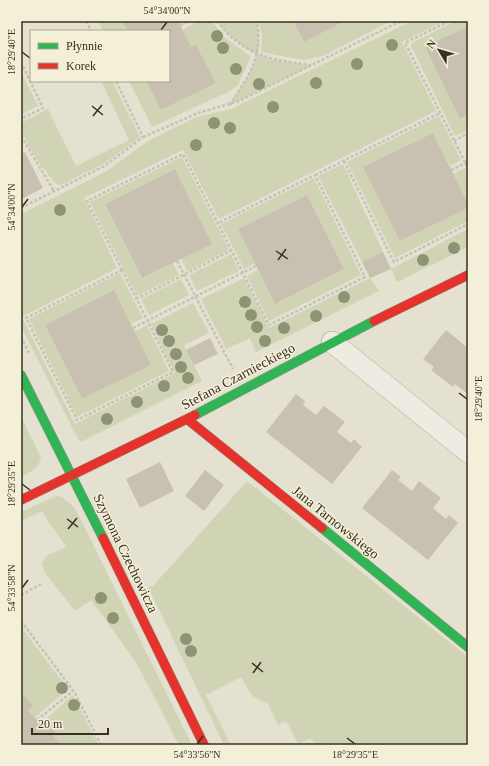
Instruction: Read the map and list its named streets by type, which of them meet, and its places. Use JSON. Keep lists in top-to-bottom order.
{
  "streets": {
    "street": ["Stefana Czarnieckiego", "Jana Tarnowskiego", "Szymona Czechowicza"]
  },
  "crossings": [
    ["Stefana Czarnieckiego", "Jana Tarnowskiego"],
    ["Stefana Czarnieckiego", "Szymona Czechowicza"]
  ],
  "legend": ["Płynnie", "Korek"],
  "scale_bar": "20 m",
  "north": "top left",
  "coordinates": [
    "54°34'00\"N",
    "18°29'40\"E",
    "18°29'35\"E",
    "54°33'58\"N",
    "54°33'56\"N"
  ]
}
